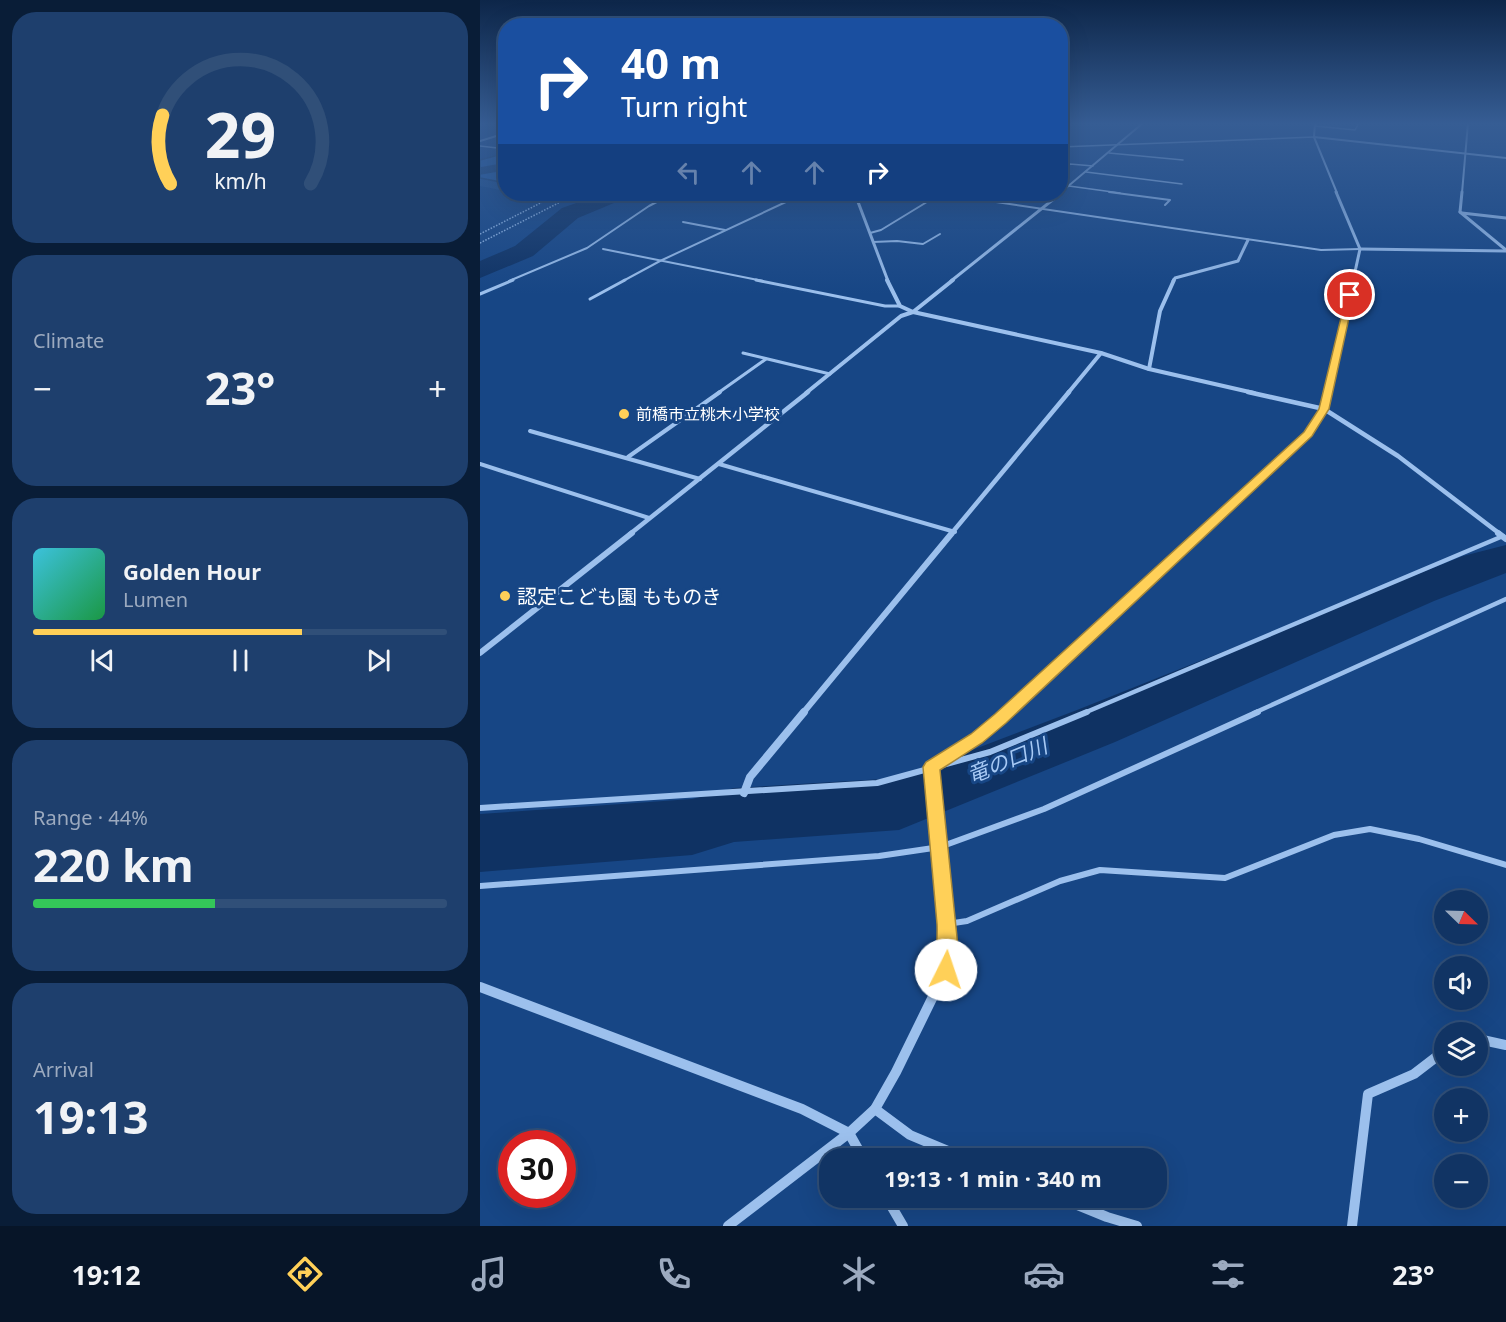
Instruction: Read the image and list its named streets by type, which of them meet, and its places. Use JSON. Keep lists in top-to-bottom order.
{
  "water": ["竜の口川"],
  "places": ["前橋市立桃木小学校", "認定こども園 もものき"],
  "north": "bottom right",
  "page": {
    "turn": ["40 m", "Turn right"],
    "tile": [
      "Climate",
      ["Range · 44%", "220 km"],
      ["Arrival", "19:13"]
    ],
    "heat": ["−", "23°", "+"],
    "song": ["Golden Hour", "Lumen"],
    "map_buttons": ["+", "−"],
    "limit": "30",
    "trip": "19:13 · 1 min · 340 m",
    "tabs": ["19:12", "23°"],
    "gauge": ["29", "km/h"]
  }
}
